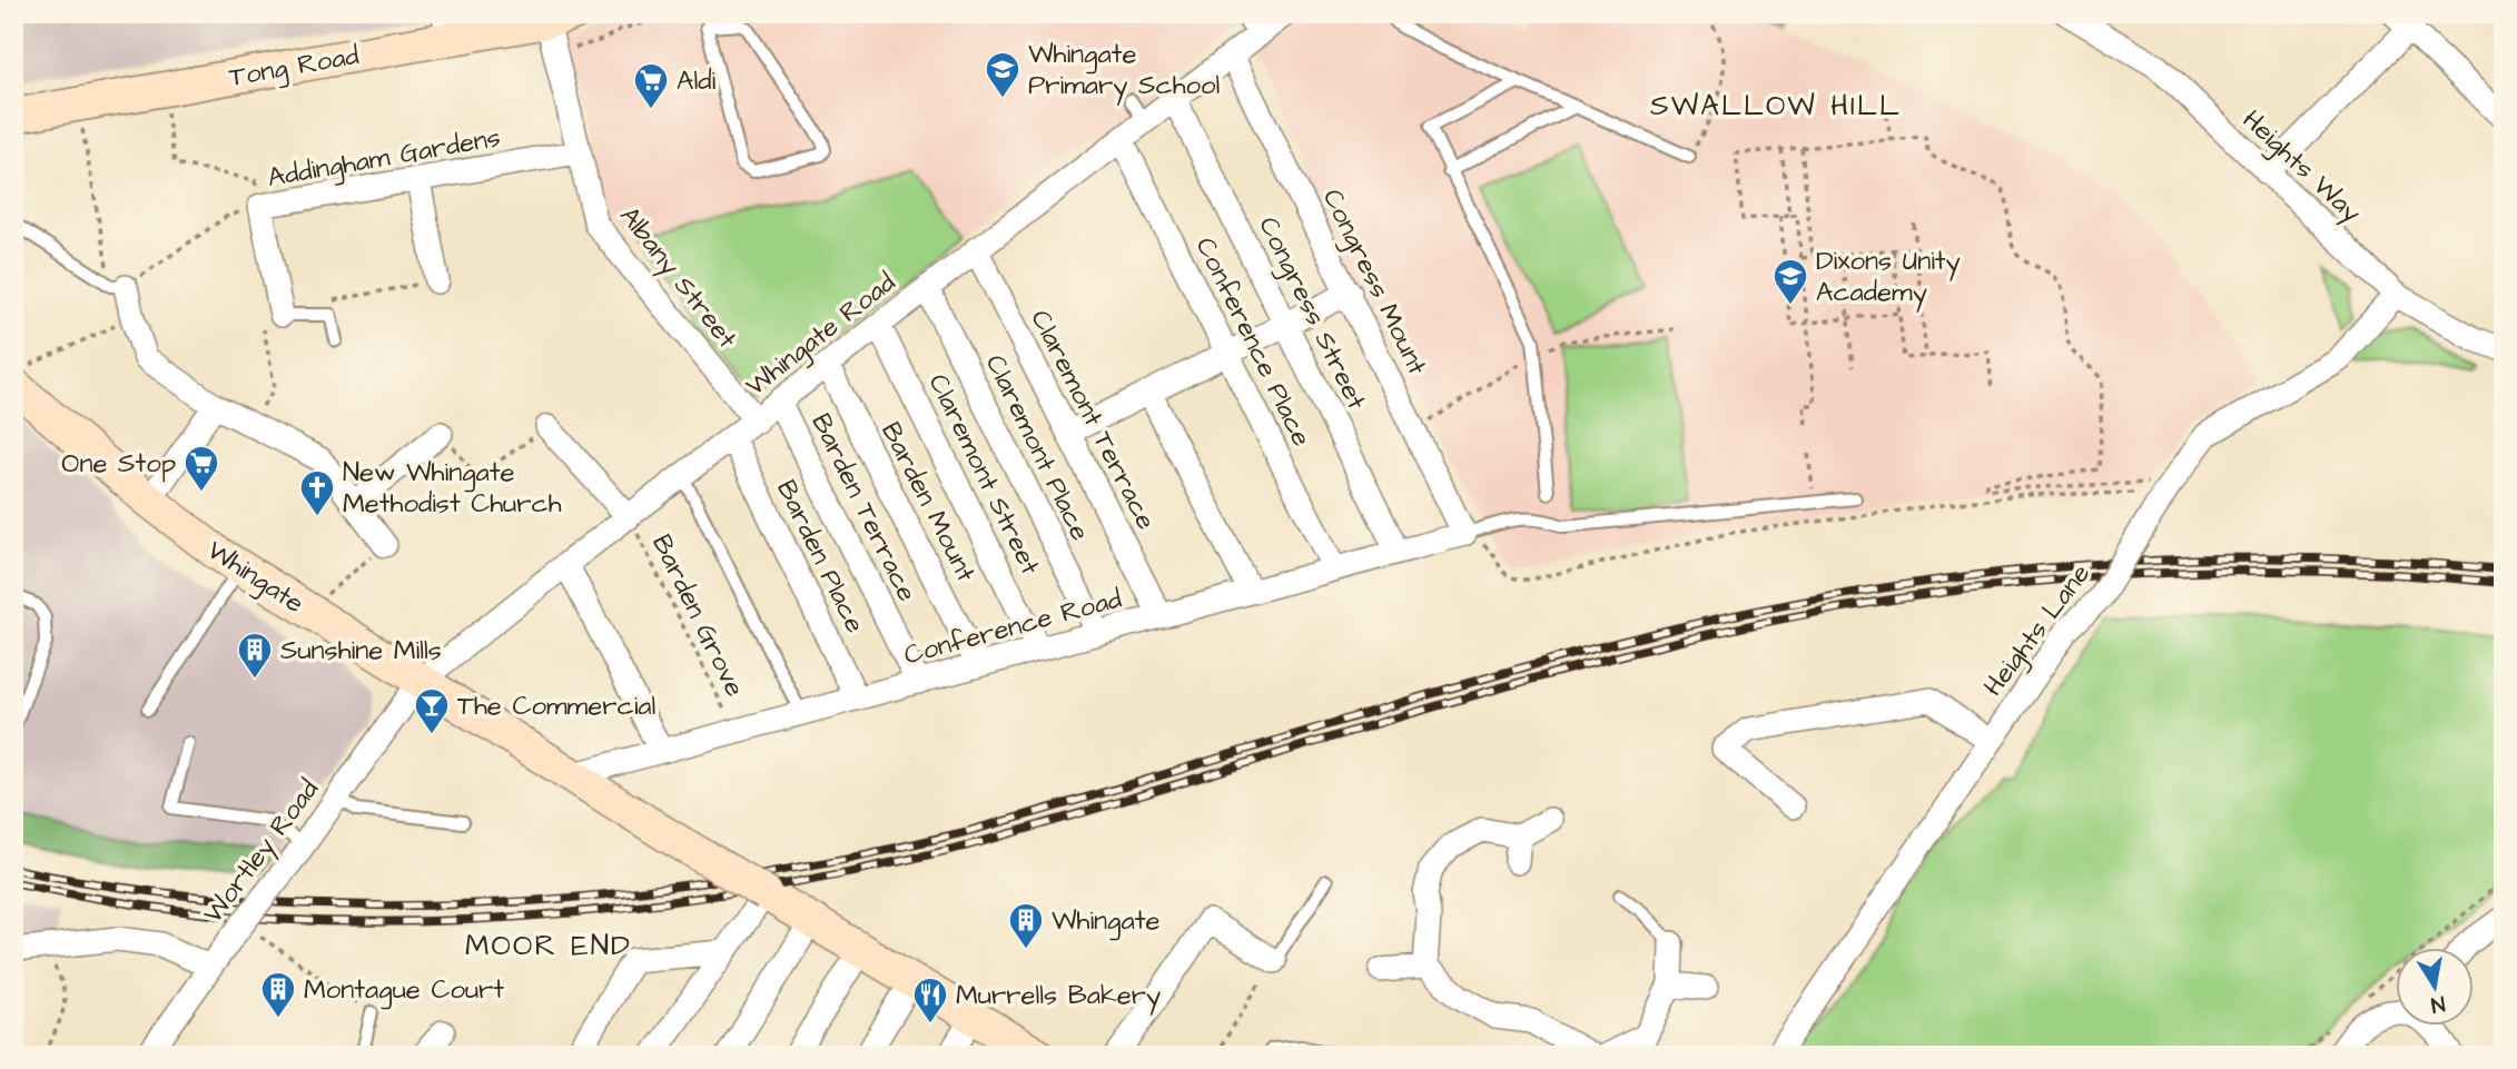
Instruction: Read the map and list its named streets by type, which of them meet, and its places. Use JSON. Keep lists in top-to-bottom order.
{
  "streets": {
    "street": [
      "Tong Road",
      "Addingham Gardens",
      "Heights Way",
      "Albany Street",
      "Congress Mount",
      "Congress Street",
      "Whingate Road",
      "Conference Place",
      "Claremont Terrace",
      "Claremont Place",
      "Claremont Street",
      "Barden Mount",
      "Barden Terrace",
      "Barden Place",
      "Whingate",
      "Conference Road",
      "Heights Lane",
      "Wortley Road"
    ],
    "path": ["Barden Grove"]
  },
  "crossings": [
    ["Tong Road", "Albany Street"],
    ["Addingham Gardens", "Albany Street"],
    ["Heights Way", "Heights Lane"],
    ["Albany Street", "Whingate Road"],
    ["Congress Mount", "Whingate Road"],
    ["Congress Mount", "Conference Road"],
    ["Congress Street", "Whingate Road"],
    ["Congress Street", "Conference Road"],
    ["Whingate Road", "Conference Place"],
    ["Whingate Road", "Claremont Terrace"],
    ["Whingate Road", "Claremont Place"],
    ["Whingate Road", "Claremont Street"],
    ["Whingate Road", "Barden Mount"],
    ["Whingate Road", "Barden Terrace"],
    ["Whingate Road", "Barden Place"],
    ["Whingate Road", "Whingate"],
    ["Whingate Road", "Barden Grove"],
    ["Whingate Road", "Wortley Road"],
    ["Conference Place", "Conference Road"],
    ["Claremont Terrace", "Conference Road"],
    ["Claremont Place", "Conference Road"],
    ["Claremont Street", "Conference Road"],
    ["Barden Mount", "Conference Road"],
    ["Barden Terrace", "Conference Road"],
    ["Barden Place", "Conference Road"],
    ["Whingate", "Conference Road"],
    ["Whingate", "Wortley Road"],
    ["Barden Grove", "Conference Road"]
  ],
  "districts": ["SWALLOW HILL", "MOOR END"],
  "places": {
    "school or university": ["Whingate Primary School", "Dixons Unity Academy"],
    "supermarket": ["Aldi", "One Stop"],
    "church": ["New Whingate Methodist Church"],
    "building": ["Sunshine Mills", "Whingate", "Montague Court"],
    "bar": ["The Commercial"],
    "restaurant": ["Murrells Bakery"]
  },
  "north": "bottom"
}
